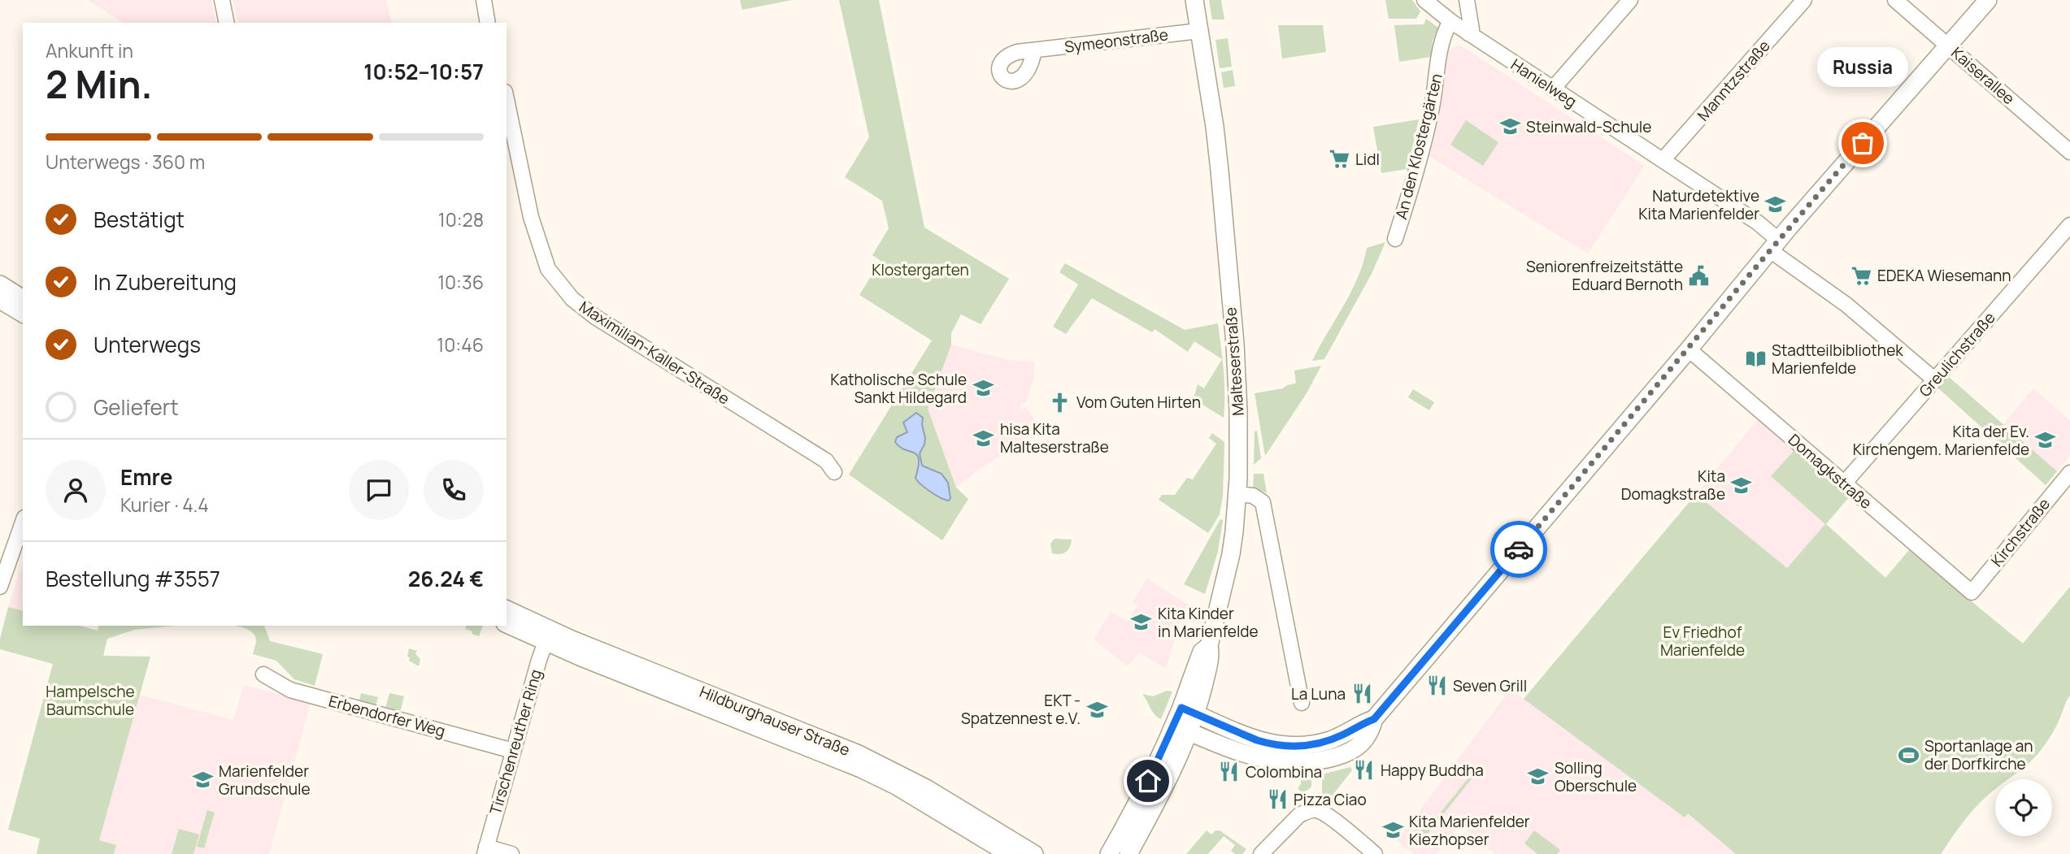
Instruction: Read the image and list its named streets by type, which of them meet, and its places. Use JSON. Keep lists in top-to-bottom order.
{
  "streets": {
    "main road": ["Malteserstraße", "Hildburghauser Straße"],
    "street": [
      "Symeonstraße",
      "Kaiserallee",
      "Manntzstraße",
      "Hanielweg",
      "An den Klostergärten",
      "Maximilian-Kaller-Straße",
      "Greulichstraße",
      "Domagkstraße",
      "Kirchstraße",
      "Erbendorfer Weg",
      "Tirschenreuther Ring"
    ]
  },
  "crossings": [
    ["Symeonstraße", "Malteserstraße"],
    ["Manntzstraße", "Hanielweg"],
    ["Hanielweg", "An den Klostergärten"],
    ["Hanielweg", "Greulichstraße"],
    ["Greulichstraße", "Domagkstraße"],
    ["Domagkstraße", "Kirchstraße"],
    ["Erbendorfer Weg", "Tirschenreuther Ring"],
    ["Hildburghauser Straße", "Tirschenreuther Ring"]
  ],
  "parks": ["Klostergarten", "Ev Friedhof Marienfelde", "Hampelsche Baumschule"],
  "places": {
    "school or university": [
      "Steinwald-Schule",
      "Naturdetektive Kita Marienfelder",
      "Katholische Schule Sankt Hildegard",
      "hisa Kita Malteserstraße",
      "Kita der Ev. Kirchengem. Marienfelde",
      "Kita Domagkstraße",
      "Kita Kinder in Marienfelde",
      "EKT - Spatzennest e.V.",
      "Solling Oberschule",
      "Marienfelder Grundschule",
      "Kita Marienfelder Kiezhopser"
    ],
    "other": ["Russia"],
    "supermarket": ["Lidl", "EDEKA Wiesemann"],
    "public building": ["Seniorenfreizeitstätte Eduard Bernoth"],
    "library": ["Stadtteilbibliothek Marienfelde"],
    "church": ["Vom Guten Hirten"],
    "restaurant": [
      "Seven Grill",
      "La Luna",
      "Happy Buddha",
      "Colombina",
      "Pizza Ciao"
    ],
    "sports": ["Sportanlage an der Dorfkirche"]
  },
  "page": {
    "heading": ["2 Min.", "Ankunft in", "10:52–10:57"],
    "panel": [
      "Emre",
      "Kurier · 4.4",
      "Bestellung #3557",
      "26.24 €"
    ],
    "bubble": "Russia",
    "bar": "Unterwegs · 360 m",
    "list": [
      ["Bestätigt", "10:28"],
      ["In Zubereitung", "10:36"],
      ["Unterwegs", "10:46"],
      "Geliefert"
    ]
  }
}
